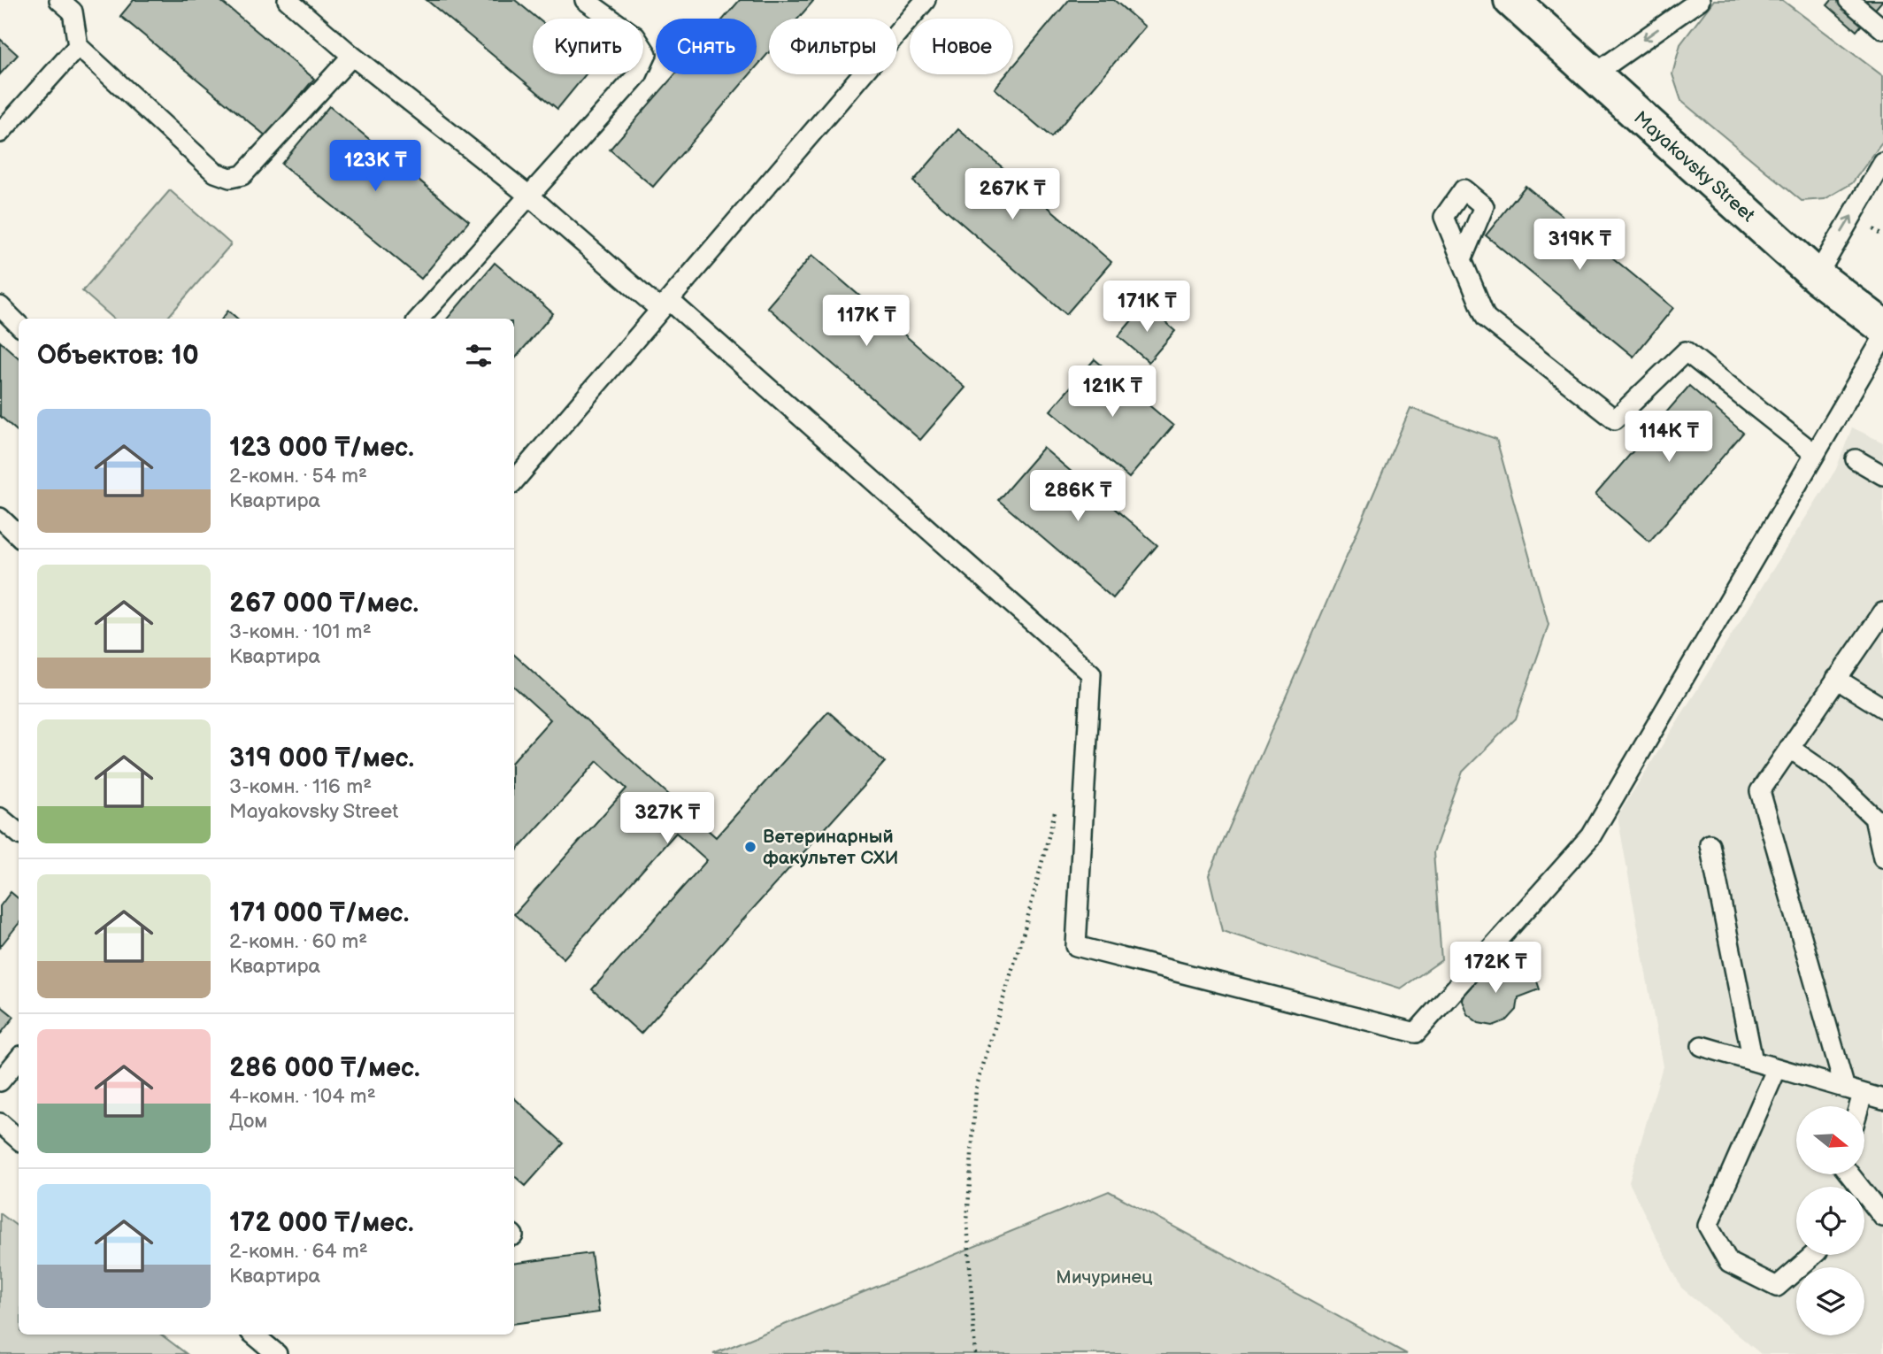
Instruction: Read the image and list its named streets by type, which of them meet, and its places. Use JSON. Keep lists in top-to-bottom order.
{
  "streets": {
    "main road": ["Mayakovsky Street"]
  },
  "parks": ["Мичуринец"],
  "places": ["Ветеринарный факультет СХИ"],
  "north": "right",
  "page": {
    "chip": [
      "Купить",
      "Снять",
      "Фильтры",
      "Новое"
    ],
    "price": [
      "123K ₸",
      "267K ₸",
      "319K ₸",
      "171K ₸",
      "117K ₸",
      "121K ₸",
      "114K ₸",
      "286K ₸",
      "327K ₸",
      "172K ₸"
    ],
    "heading": "Объектов: 10",
    "list": [
      {
        "name": "123 000 ₸/мес.",
        "note": "2-комн. · 54 m² · Квартира"
      },
      {
        "name": "267 000 ₸/мес.",
        "note": "3-комн. · 101 m² · Квартира"
      },
      {
        "name": "319 000 ₸/мес.",
        "note": "3-комн. · 116 m² · Mayakovsky Street"
      },
      {
        "name": "171 000 ₸/мес.",
        "note": "2-комн. · 60 m² · Квартира"
      },
      {
        "name": "286 000 ₸/мес.",
        "note": "4-комн. · 104 m² · Дом"
      },
      {
        "name": "172 000 ₸/мес.",
        "note": "2-комн. · 64 m² · Квартира"
      }
    ]
  }
}
